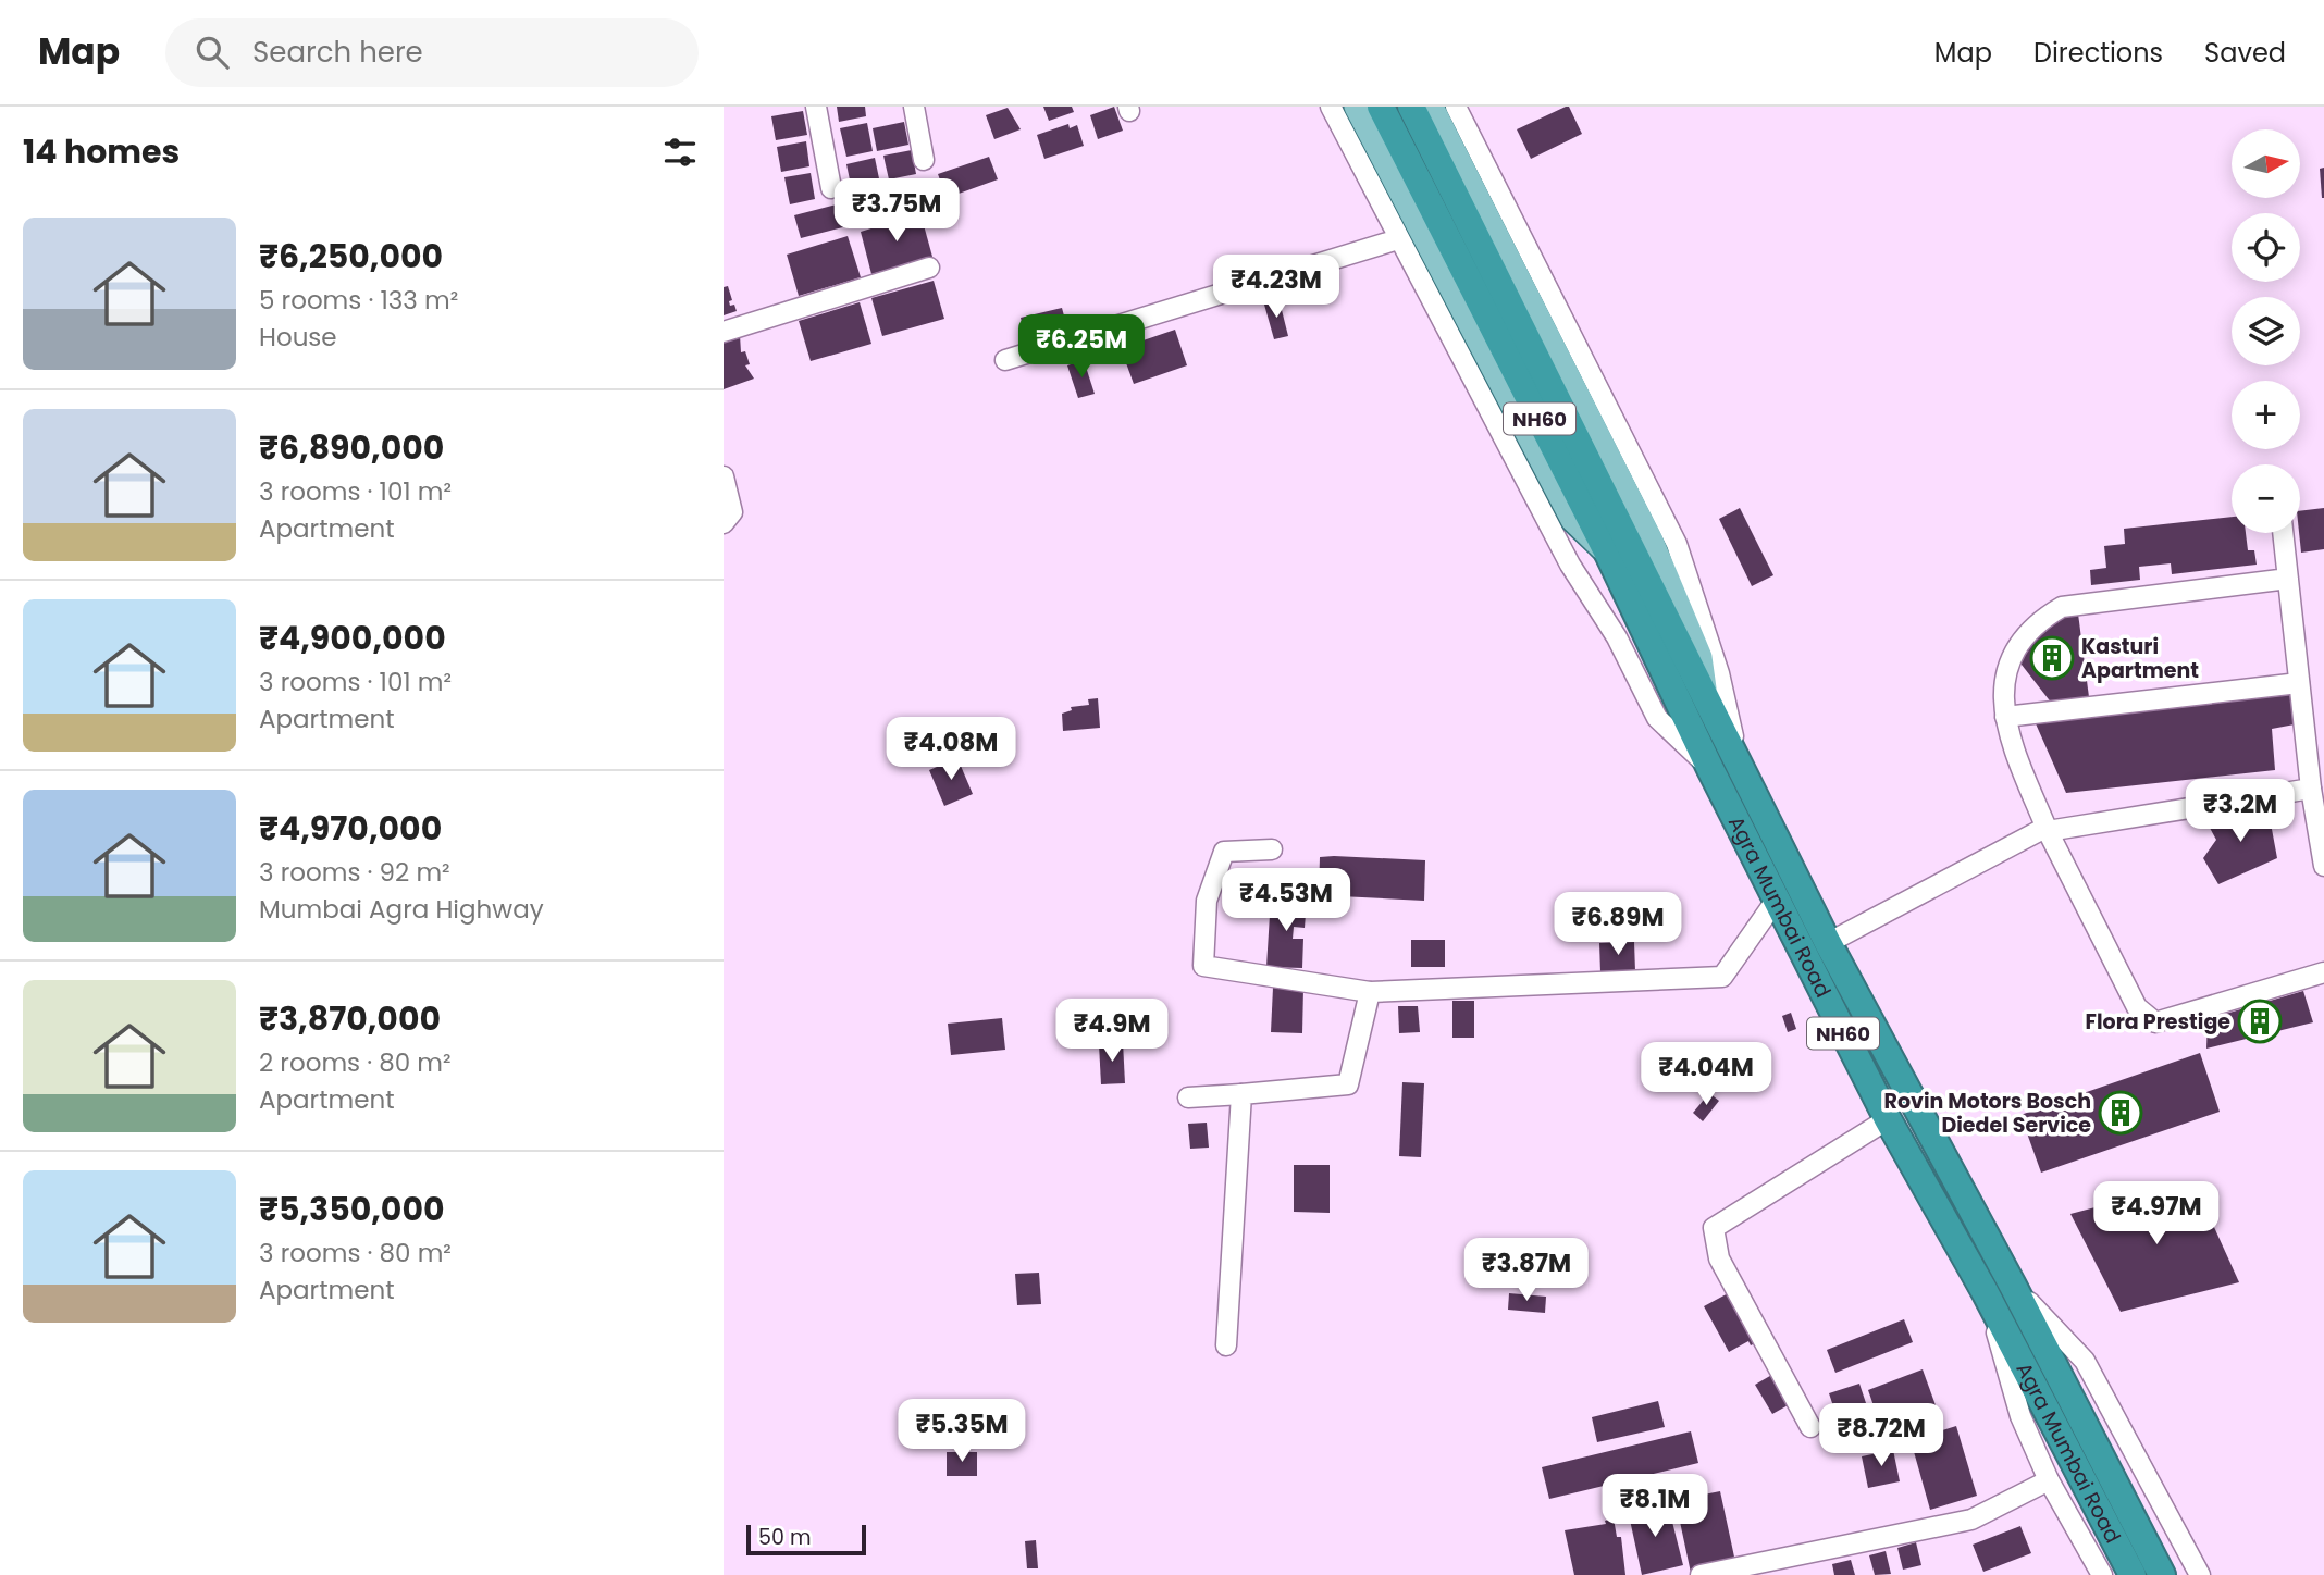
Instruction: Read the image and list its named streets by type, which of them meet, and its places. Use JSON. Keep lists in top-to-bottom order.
{
  "streets": {
    "highway": ["NH60", "Agra Mumbai Road"]
  },
  "crossings": [
    ["NH60", "Agra Mumbai Road"]
  ],
  "places": {
    "building": ["Kasturi Apartment", "Flora Prestige", "Rovin Motors Bosch Diedel Service"]
  },
  "scale_bar": "50 m",
  "north": "right",
  "page": {
    "header": "Map",
    "search": "Search here",
    "nav": ["Map", "Directions", "Saved"],
    "heading": "14 homes",
    "map_buttons": ["+", "−"],
    "price": [
      "₹3.75M",
      "₹4.23M",
      "₹6.25M",
      "₹4.08M",
      "₹3.2M",
      "₹4.53M",
      "₹6.89M",
      "₹4.9M",
      "₹4.04M",
      "₹4.97M",
      "₹3.87M",
      "₹5.35M",
      "₹8.72M",
      "₹8.1M"
    ],
    "list": [
      {
        "name": "₹6,250,000",
        "note": "5 rooms · 133 m² · House"
      },
      {
        "name": "₹6,890,000",
        "note": "3 rooms · 101 m² · Apartment"
      },
      {
        "name": "₹4,900,000",
        "note": "3 rooms · 101 m² · Apartment"
      },
      {
        "name": "₹4,970,000",
        "note": "3 rooms · 92 m² · Mumbai Agra Highway"
      },
      {
        "name": "₹3,870,000",
        "note": "2 rooms · 80 m² · Apartment"
      },
      {
        "name": "₹5,350,000",
        "note": "3 rooms · 80 m² · Apartment"
      }
    ],
    "scale": "50 m"
  }
}
